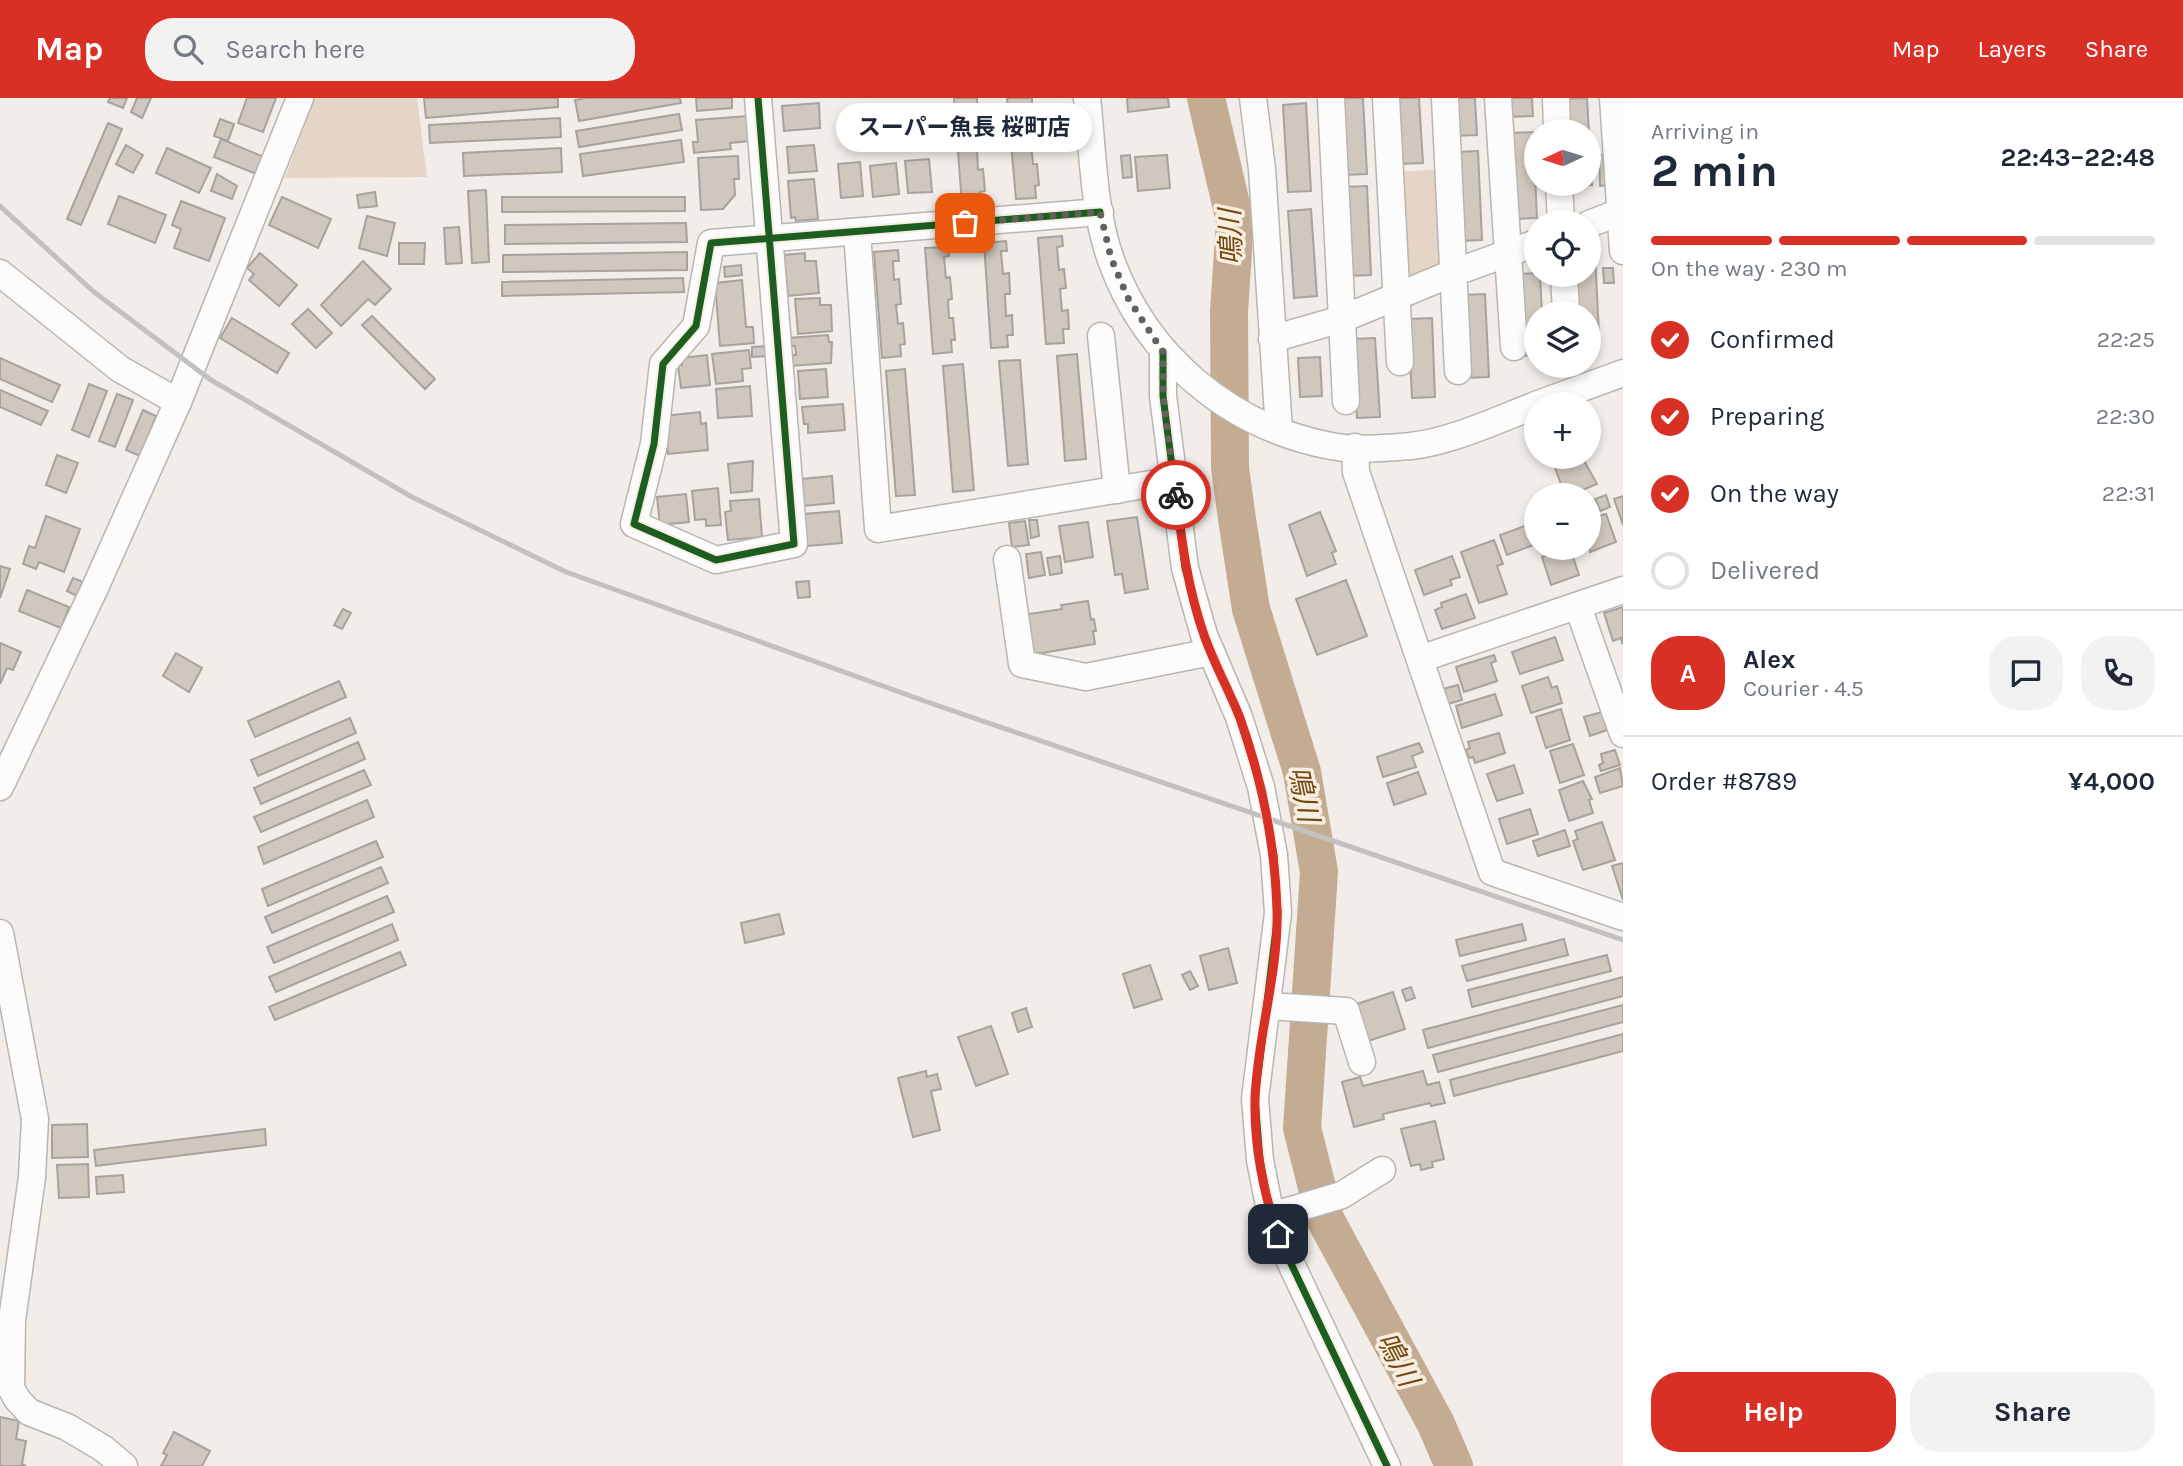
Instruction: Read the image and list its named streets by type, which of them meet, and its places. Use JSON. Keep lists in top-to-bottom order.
{
  "water": ["鳴川"],
  "places": ["スーパー魚長 桜町店"],
  "north": "left",
  "page": {
    "header": "Map",
    "search": "Search here",
    "nav": ["Map", "Layers", "Share"],
    "heading": ["2 min", "Arriving in", "22:43–22:48"],
    "panel": [
      "Alex",
      "Courier · 4.5",
      "Order #8789",
      "¥4,000"
    ],
    "bubble": "スーパー魚長 桜町店",
    "map_buttons": ["+", "−"],
    "bar": "On the way · 230 m",
    "list": [
      ["Confirmed", "22:25"],
      ["Preparing", "22:30"],
      ["On the way", "22:31"],
      "Delivered"
    ],
    "round": "A",
    "buttons": ["Help", "Share"]
  }
}
